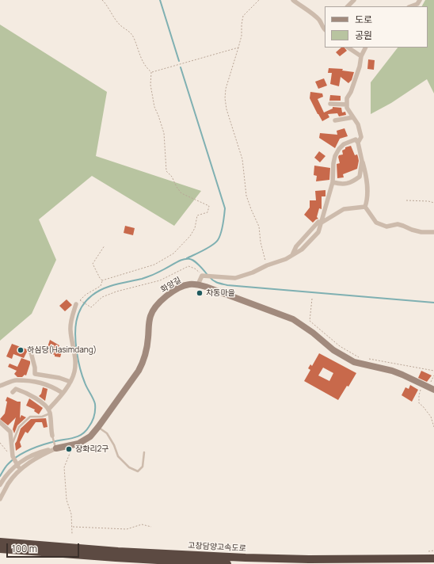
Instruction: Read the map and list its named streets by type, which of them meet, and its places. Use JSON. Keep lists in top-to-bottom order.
{
  "streets": {
    "highway": ["고창담양고속도로"],
    "street": ["화양길"]
  },
  "places": ["차동마을", "하심당(Hasimdang)", "장화리2구"],
  "legend": ["도로", "공원"],
  "scale_bar": "100 m"
}
